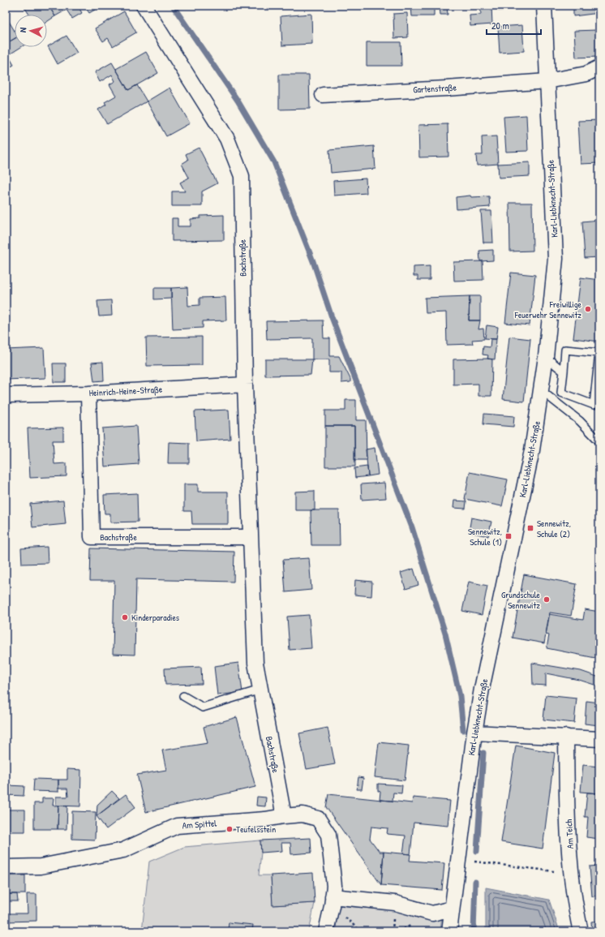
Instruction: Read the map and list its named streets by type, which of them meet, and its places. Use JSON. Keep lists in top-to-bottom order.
{
  "streets": {
    "street": [
      "Gartenstraße",
      "Karl-Liebknecht-Straße",
      "Bachstraße",
      "Heinrich-Heine-Straße",
      "Am Spittel",
      "Am Teich"
    ]
  },
  "crossings": [
    ["Gartenstraße", "Karl-Liebknecht-Straße"],
    ["Bachstraße", "Heinrich-Heine-Straße"],
    ["Bachstraße", "Am Spittel"]
  ],
  "places": {
    "other": [
      "Freiwillige Feuerwehr Sennewitz",
      "Grundschule Sennewitz",
      "Kinderparadies",
      "Teufelsstein"
    ],
    "transit": ["Sennewitz, Schule (2)", "Sennewitz, Schule (1)"]
  },
  "scale_bar": "20 m",
  "north": "left"
}
